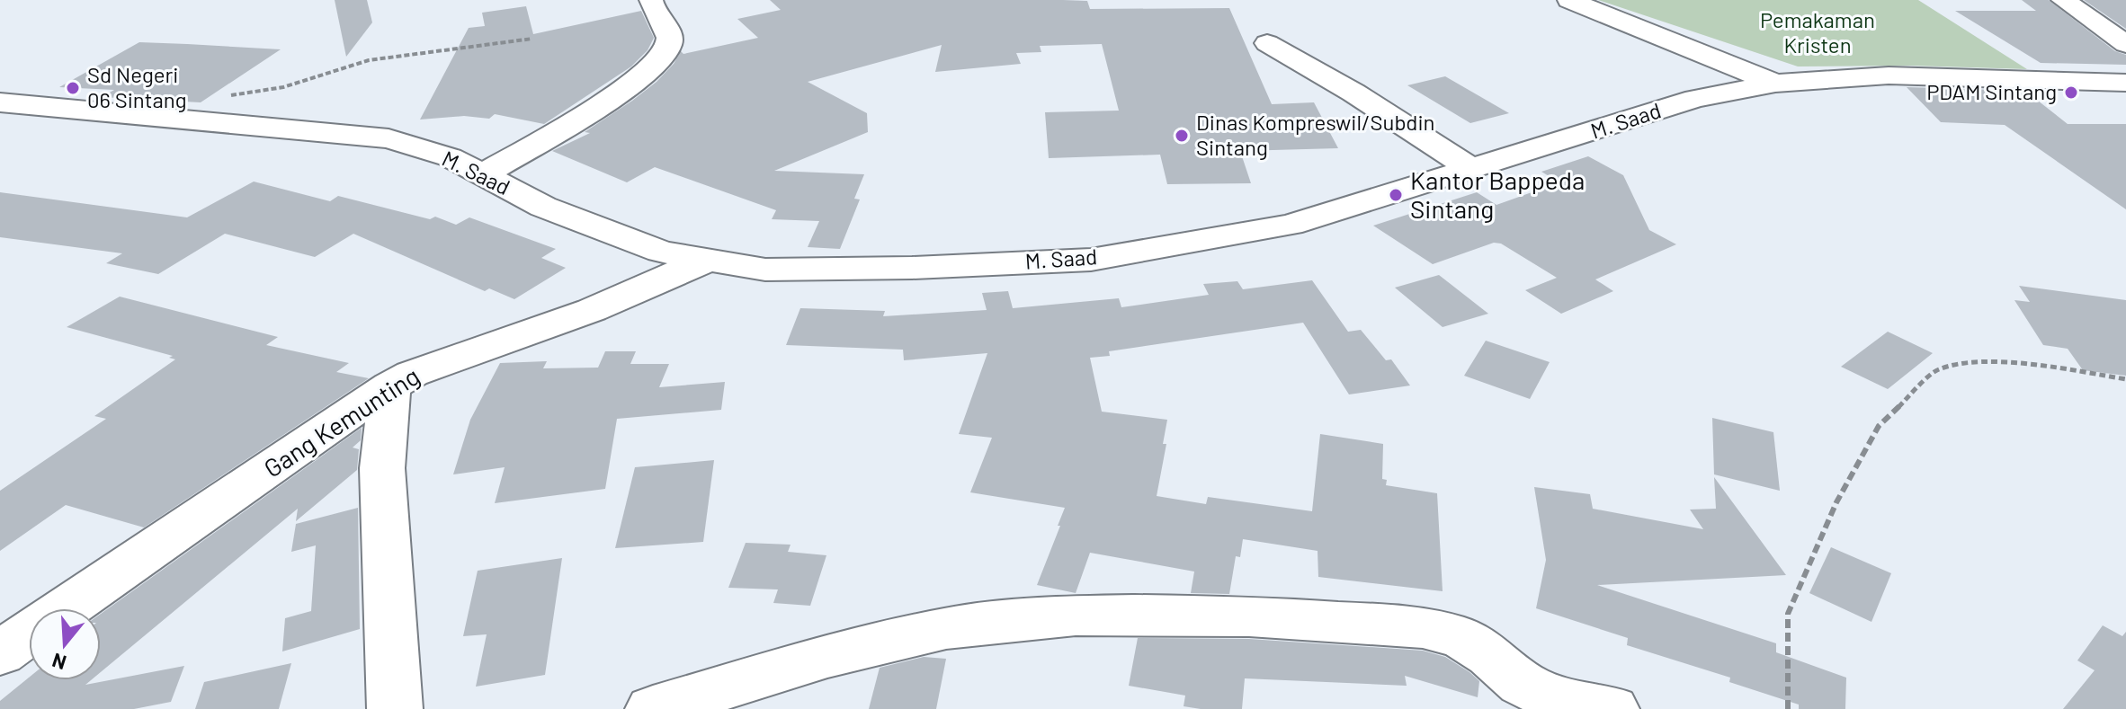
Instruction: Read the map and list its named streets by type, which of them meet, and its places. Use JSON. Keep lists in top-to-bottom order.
{
  "streets": {
    "street": ["M. Saad", "Gang Kemunting"]
  },
  "crossings": [
    ["M. Saad", "Gang Kemunting"]
  ],
  "parks": ["Pemakaman Kristen"],
  "places": [
    "Sd Negeri 06 Sintang",
    "PDAM Sintang",
    "Dinas Kompreswil/Subdin Sintang",
    "Kantor Bappeda Sintang"
  ],
  "north": "bottom"
}
